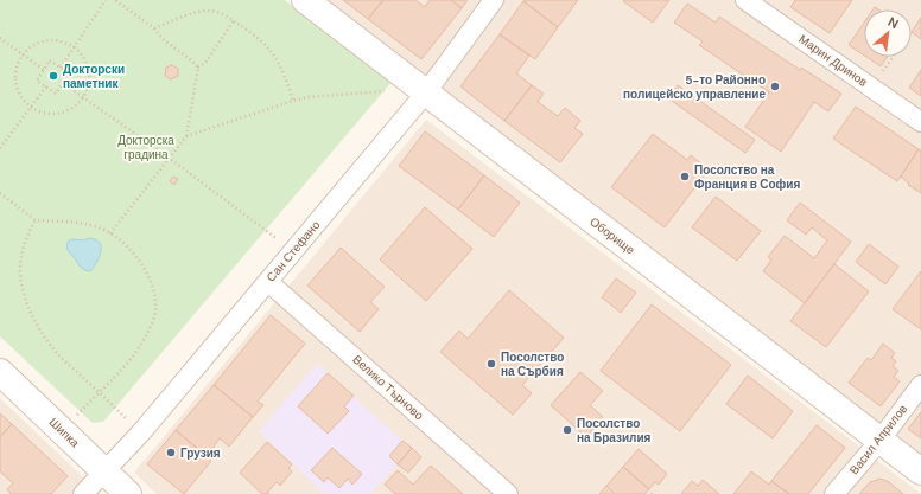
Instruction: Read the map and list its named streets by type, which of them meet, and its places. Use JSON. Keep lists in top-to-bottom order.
{
  "streets": {
    "street": [
      "Марин Дринов",
      "Оборище",
      "Сан Стефано",
      "Велико Търново",
      "Шипка",
      "Васил Априлов"
    ]
  },
  "crossings": [
    ["Оборище", "Сан Стефано"],
    ["Оборище", "Васил Априлов"],
    ["Сан Стефано", "Велико Търново"],
    ["Сан Стефано", "Шипка"]
  ],
  "parks": ["Докторска градина"],
  "places": [
    "Докторски паметник",
    "5-то Районно полицейско управление",
    "Посолство на Франция в София",
    "Посолство на Сърбия",
    "Посолство на Бразилия",
    "Грузия"
  ],
  "north": "top right"
}
